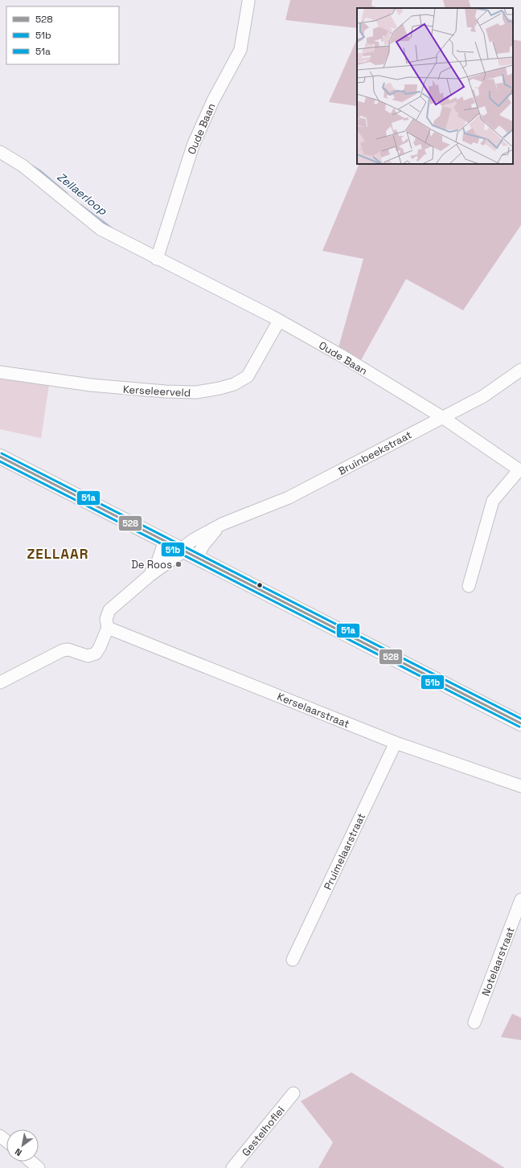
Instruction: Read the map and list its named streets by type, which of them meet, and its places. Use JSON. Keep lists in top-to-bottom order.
{
  "streets": {
    "street": [
      "Oude Baan",
      "Kerseleerveld",
      "Bruinbeekstraat",
      "Kerselaarstraat",
      "Pruimelaarstraat",
      "Notelaarstraat",
      "Gestelhoflei"
    ]
  },
  "crossings": [
    ["Oude Baan", "Kerseleerveld"],
    ["Oude Baan", "Bruinbeekstraat"],
    ["Kerselaarstraat", "Pruimelaarstraat"]
  ],
  "districts": ["ZELLAAR"],
  "water": ["Zellaerloop"],
  "places": ["De Roos"],
  "lines": ["transit line 51a", "transit line 528", "transit line 51b"],
  "legend": ["528", "51b", "51a"],
  "north": "bottom left"
}
